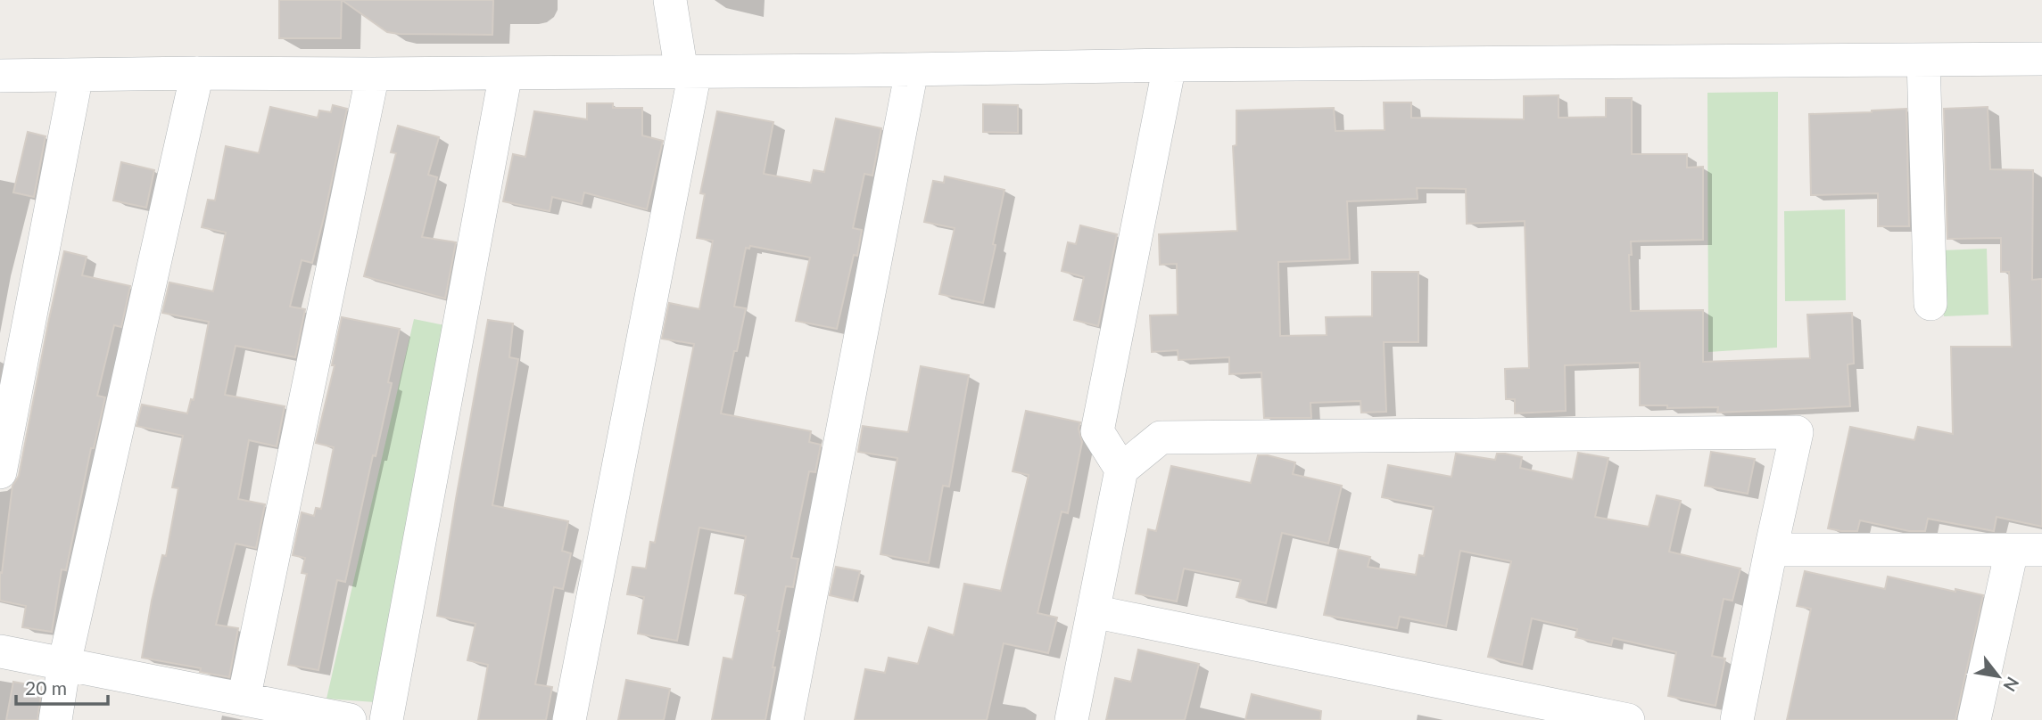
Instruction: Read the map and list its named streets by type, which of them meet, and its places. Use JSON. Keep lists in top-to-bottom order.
{
  "scale_bar": "20 m",
  "north": "bottom right"
}
